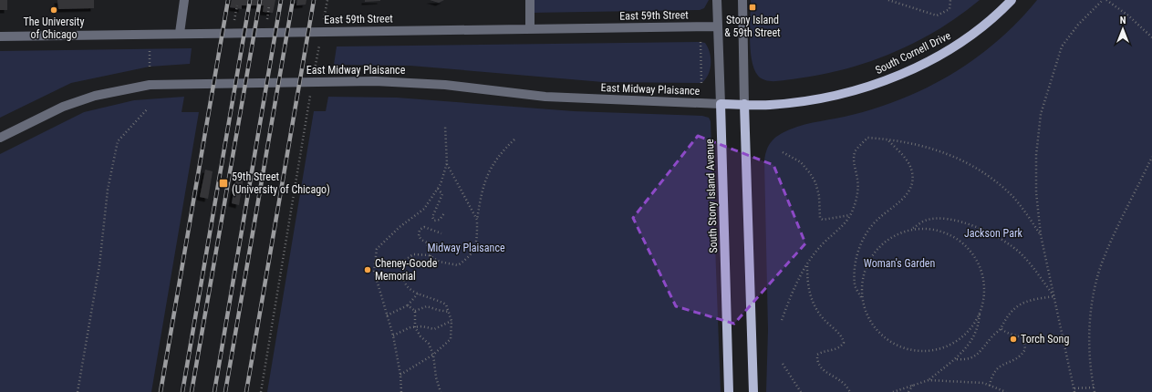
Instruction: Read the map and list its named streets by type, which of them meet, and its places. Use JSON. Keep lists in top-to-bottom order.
{
  "streets": {
    "main road": ["South Cornell Drive", "South Stony Island Avenue"],
    "street": ["East 59th Street", "East Midway Plaisance"]
  },
  "crossings": [
    ["East 59th Street", "South Stony Island Avenue"],
    ["South Cornell Drive", "East Midway Plaisance"],
    ["South Cornell Drive", "South Stony Island Avenue"],
    ["East Midway Plaisance", "South Stony Island Avenue"]
  ],
  "parks": ["Jackson Park", "Midway Plaisance", "Woman's Garden"],
  "places": {
    "transit": ["Stony Island & 59th Street", "59th Street (University of Chicago)"],
    "other": ["The University of Chicago", "Cheney-Goode Memorial", "Torch Song"]
  },
  "north": "top"
}
